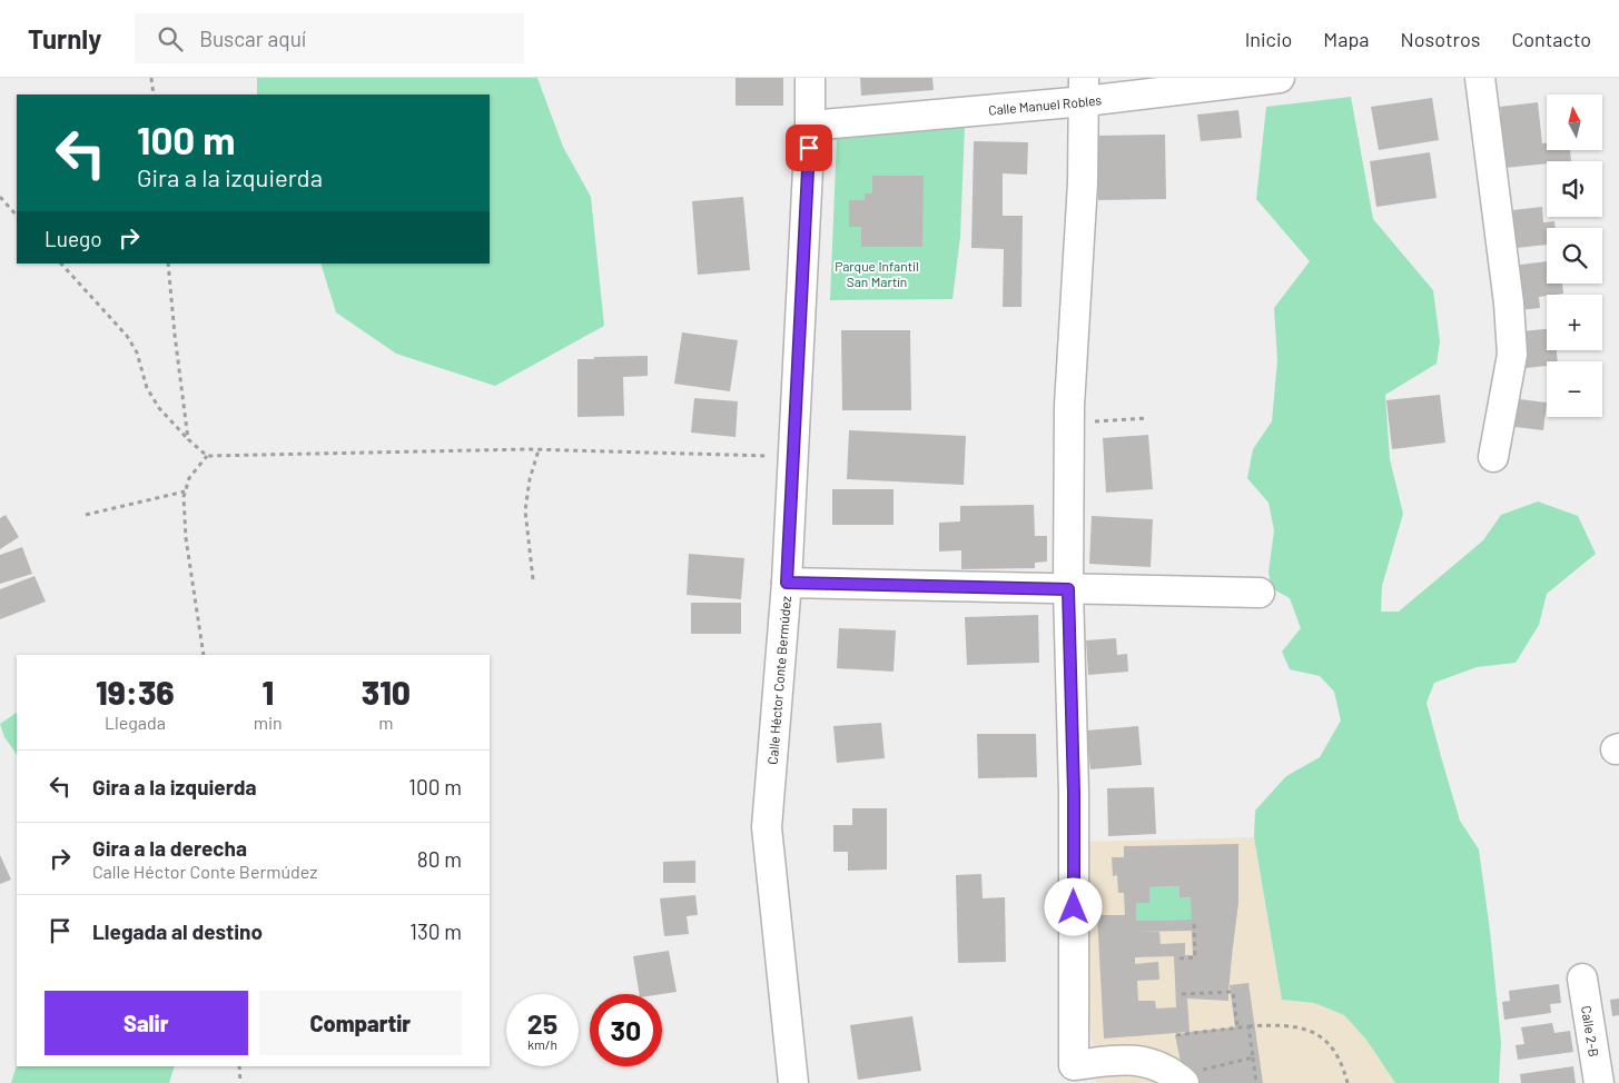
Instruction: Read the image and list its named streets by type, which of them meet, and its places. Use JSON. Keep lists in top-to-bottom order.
{
  "streets": {
    "street": ["Calle Manuel Robles", "Calle Héctor Conte Bermúdez", "Calle 2-B"]
  },
  "crossings": [
    ["Calle Manuel Robles", "Calle Héctor Conte Bermúdez"]
  ],
  "parks": ["Parque Infantil San Martín"],
  "north": "top",
  "page": {
    "header": "Turnly",
    "search": "Buscar aquí",
    "nav": [
      "Inicio",
      "Mapa",
      "Nosotros",
      "Contacto"
    ],
    "map_buttons": ["+", "−"],
    "turn": ["100 m", "Gira a la izquierda"],
    "then": "Luego",
    "eta": [
      "19:36",
      "Llegada",
      "1",
      "min",
      "310",
      "m"
    ],
    "list": [
      {
        "name": "Gira a la izquierda",
        "value": "100 m"
      },
      {
        "name": "Gira a la derecha",
        "note": "Calle Héctor Conte Bermúdez",
        "value": "80 m"
      },
      {
        "name": "Llegada al destino",
        "value": "130 m"
      }
    ],
    "buttons": ["Salir", "Compartir"],
    "speed": "25 km/h",
    "limit": "30"
  }
}
